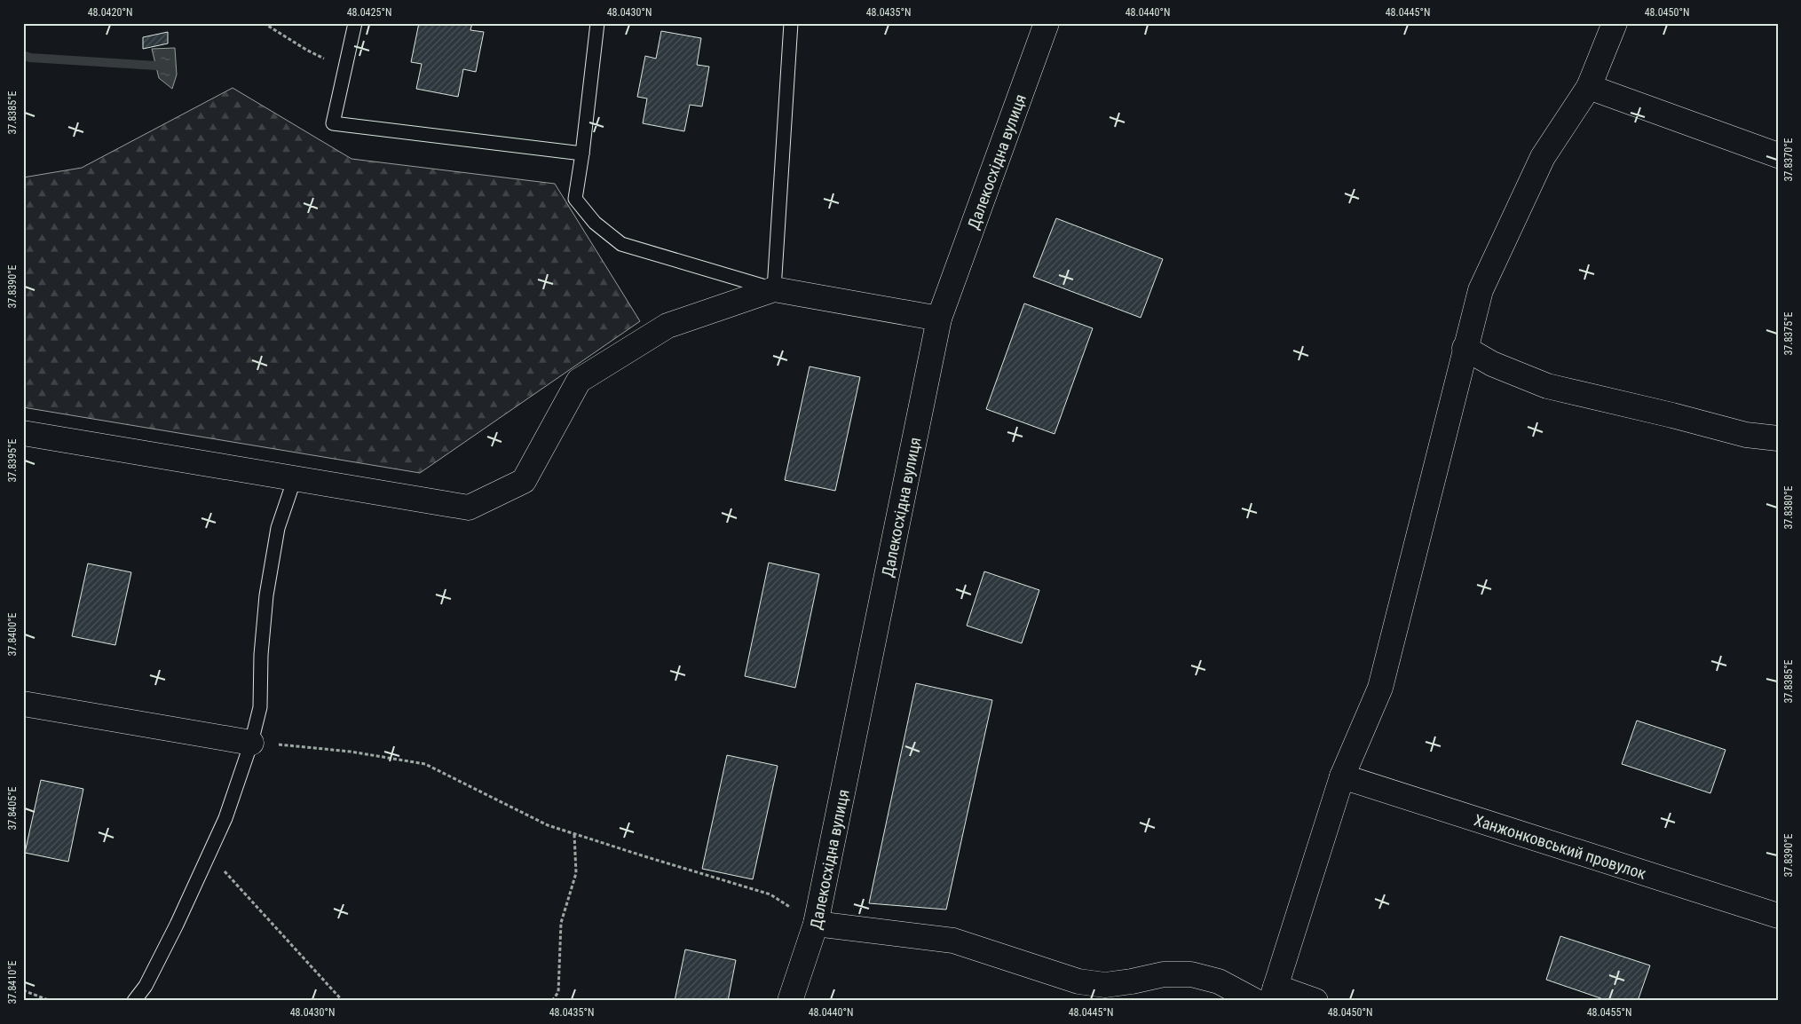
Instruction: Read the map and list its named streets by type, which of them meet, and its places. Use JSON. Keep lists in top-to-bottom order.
{
  "streets": {
    "street": ["Далекосхідна вулиця", "Ханжонковський провулок"]
  },
  "coordinates": [
    "48.0420°N",
    "48.0425°N",
    "48.0430°N",
    "48.0435°N",
    "48.0440°N",
    "48.0445°N",
    "48.0450°N",
    "37.8385°E",
    "37.8370°E",
    "37.8390°E",
    "37.8375°E",
    "37.8395°E",
    "37.8380°E",
    "37.8400°E",
    "37.8405°E",
    "37.8410°E",
    "48.0455°N"
  ]
}
